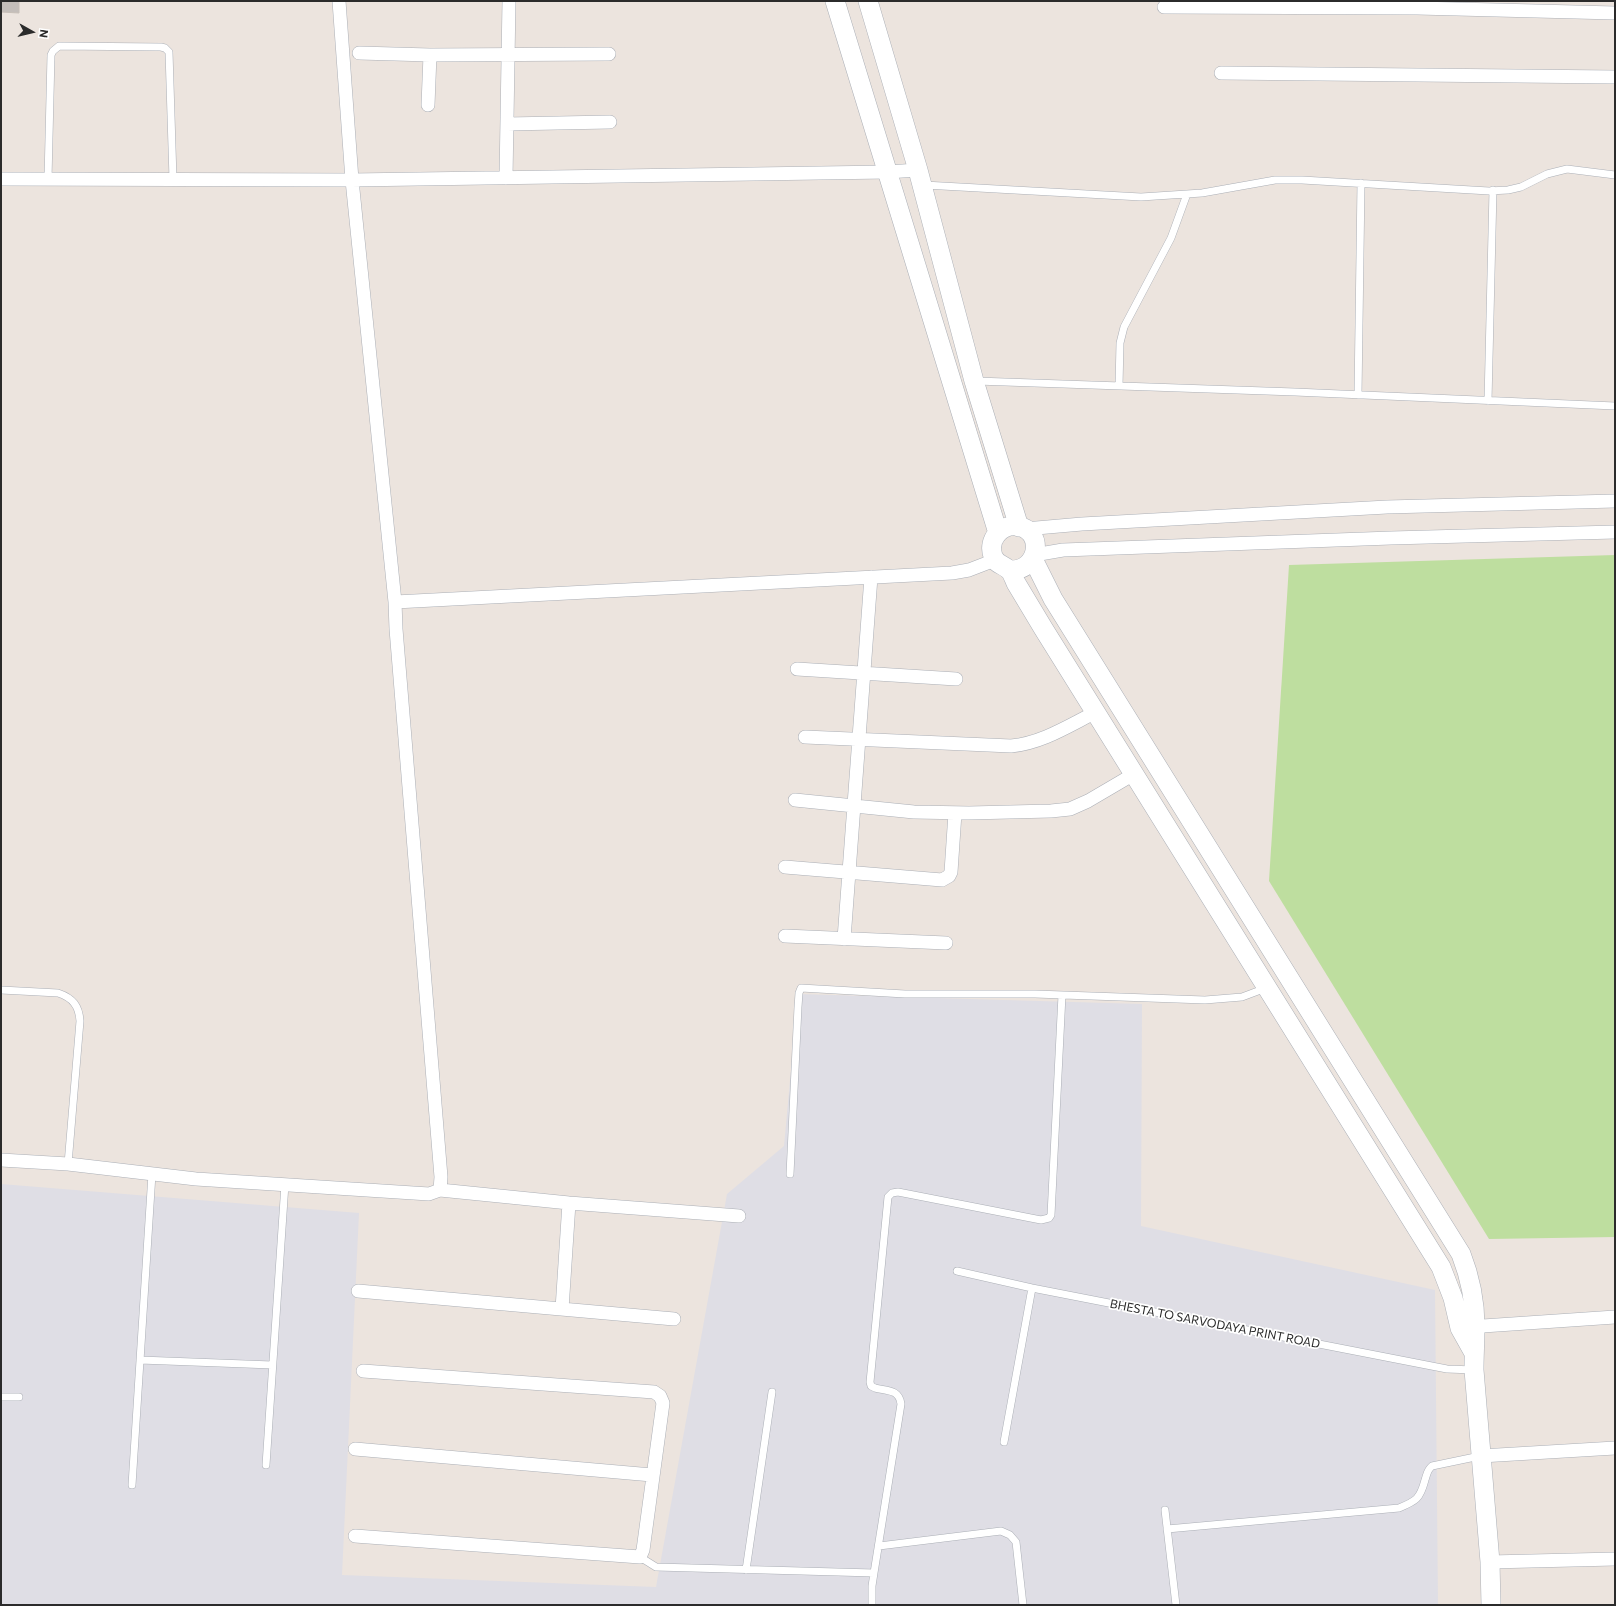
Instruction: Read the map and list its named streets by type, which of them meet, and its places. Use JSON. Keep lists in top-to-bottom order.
{
  "streets": {
    "lane": ["BHESTA TO SARVODAYA PRINT ROAD"]
  },
  "north": "right"
}
